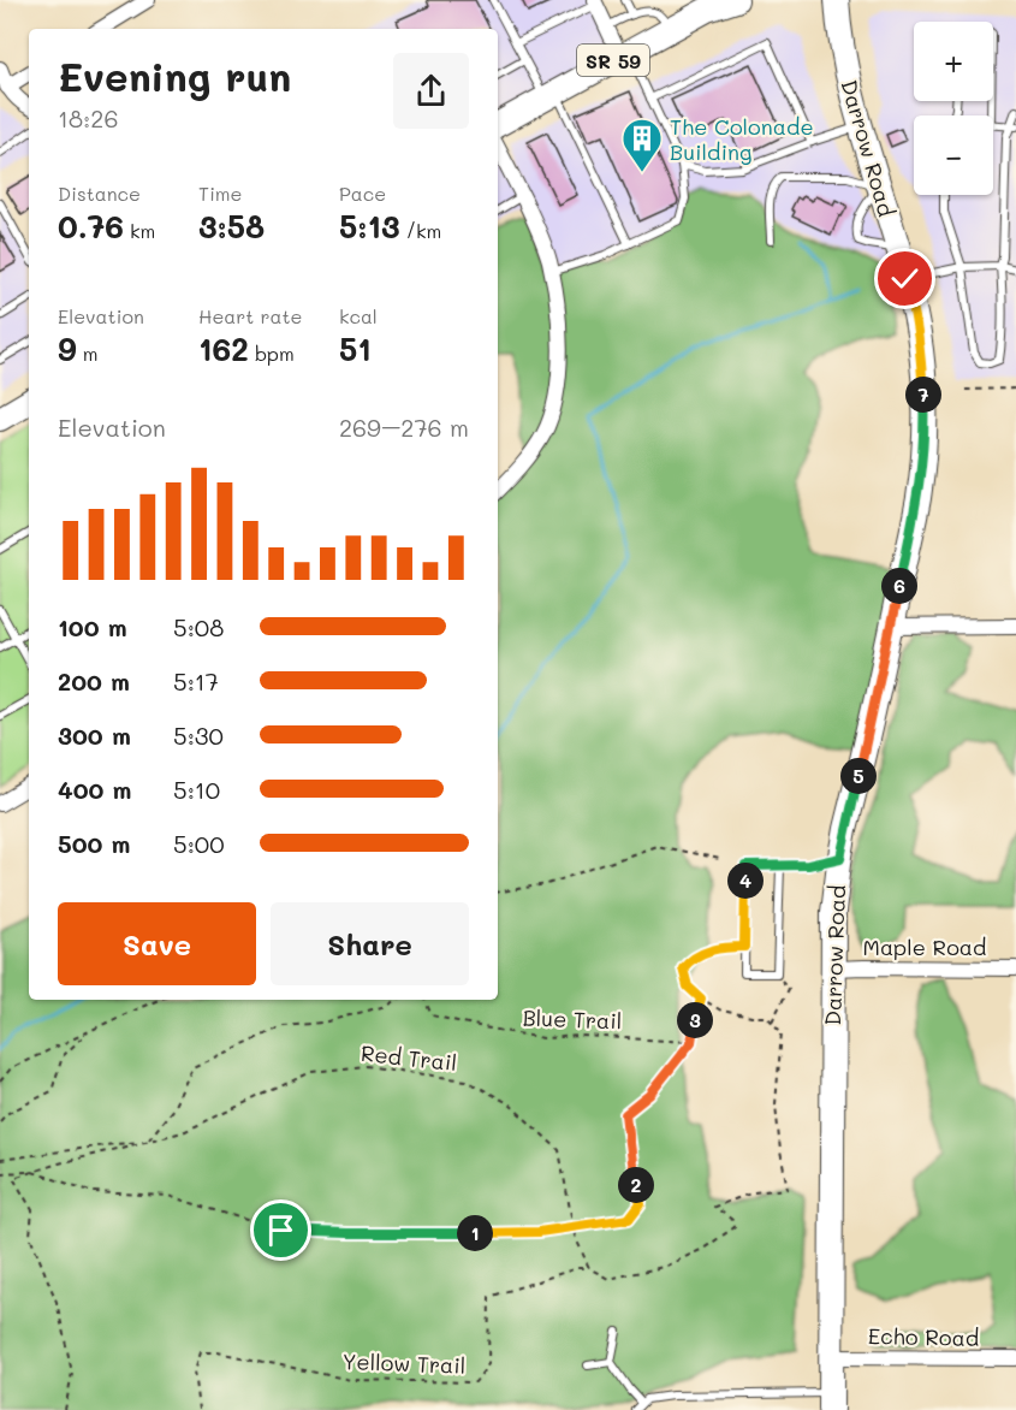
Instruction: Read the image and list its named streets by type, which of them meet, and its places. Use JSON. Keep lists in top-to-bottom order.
{
  "streets": {
    "main road": ["SR 59", "Darrow Road"],
    "street": ["Maple Road", "Echo Road"],
    "path": ["Blue Trail", "Red Trail", "Yellow Trail"]
  },
  "crossings": [
    ["Darrow Road", "Maple Road"],
    ["Darrow Road", "Echo Road"],
    ["Red Trail", "Yellow Trail"]
  ],
  "places": {
    "building": ["The Colonade Building"]
  },
  "page": {
    "map_buttons": ["+", "−"],
    "heading": ["Evening run", "18:26"],
    "stats": [
      ["Distance", "0.76 km"],
      ["Time", "3:58"],
      ["Pace", "5:13 /km"],
      ["Elevation", "9 m"],
      ["Heart rate", "162 bpm"],
      ["kcal", "51"]
    ],
    "pins": [
      "7",
      "6",
      "5",
      "4",
      "3",
      "2",
      "1"
    ],
    "chart": ["Elevation", "269–276 m"],
    "list": [
      {
        "name": "100 m",
        "note": "5:08"
      },
      {
        "name": "200 m",
        "note": "5:17"
      },
      {
        "name": "300 m",
        "note": "5:30"
      },
      {
        "name": "400 m",
        "note": "5:10"
      },
      {
        "name": "500 m",
        "note": "5:00"
      }
    ],
    "buttons": ["Save", "Share"]
  }
}
